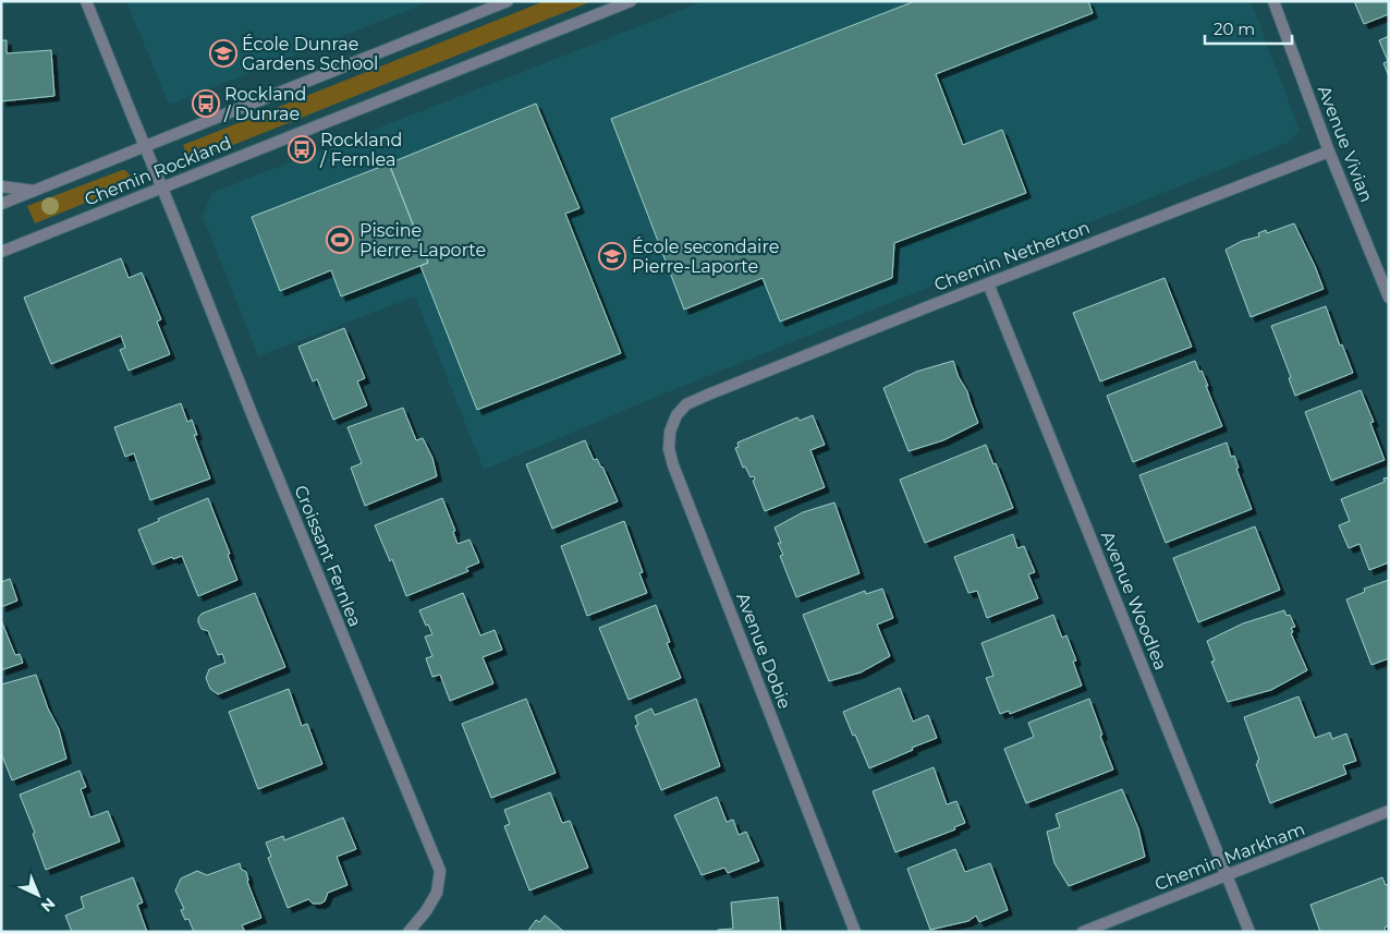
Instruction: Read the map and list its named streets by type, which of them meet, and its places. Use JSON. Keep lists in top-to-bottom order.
{
  "streets": {
    "street": [
      "Avenue Vivian",
      "Chemin Rockland",
      "Chemin Netherton",
      "Croissant Fernlea",
      "Avenue Woodlea",
      "Avenue Dobie",
      "Chemin Markham"
    ]
  },
  "crossings": [
    ["Avenue Vivian", "Chemin Netherton"],
    ["Chemin Rockland", "Croissant Fernlea"],
    ["Chemin Netherton", "Avenue Woodlea"],
    ["Chemin Netherton", "Avenue Dobie"],
    ["Avenue Woodlea", "Chemin Markham"]
  ],
  "places": {
    "school or university": ["École Dunrae Gardens School", "École secondaire Pierre-Laporte"],
    "bus stop": ["Rockland / Dunrae", "Rockland / Fernlea"],
    "sports": ["Piscine Pierre-Laporte"]
  },
  "scale_bar": "20 m",
  "north": "bottom right"
}
